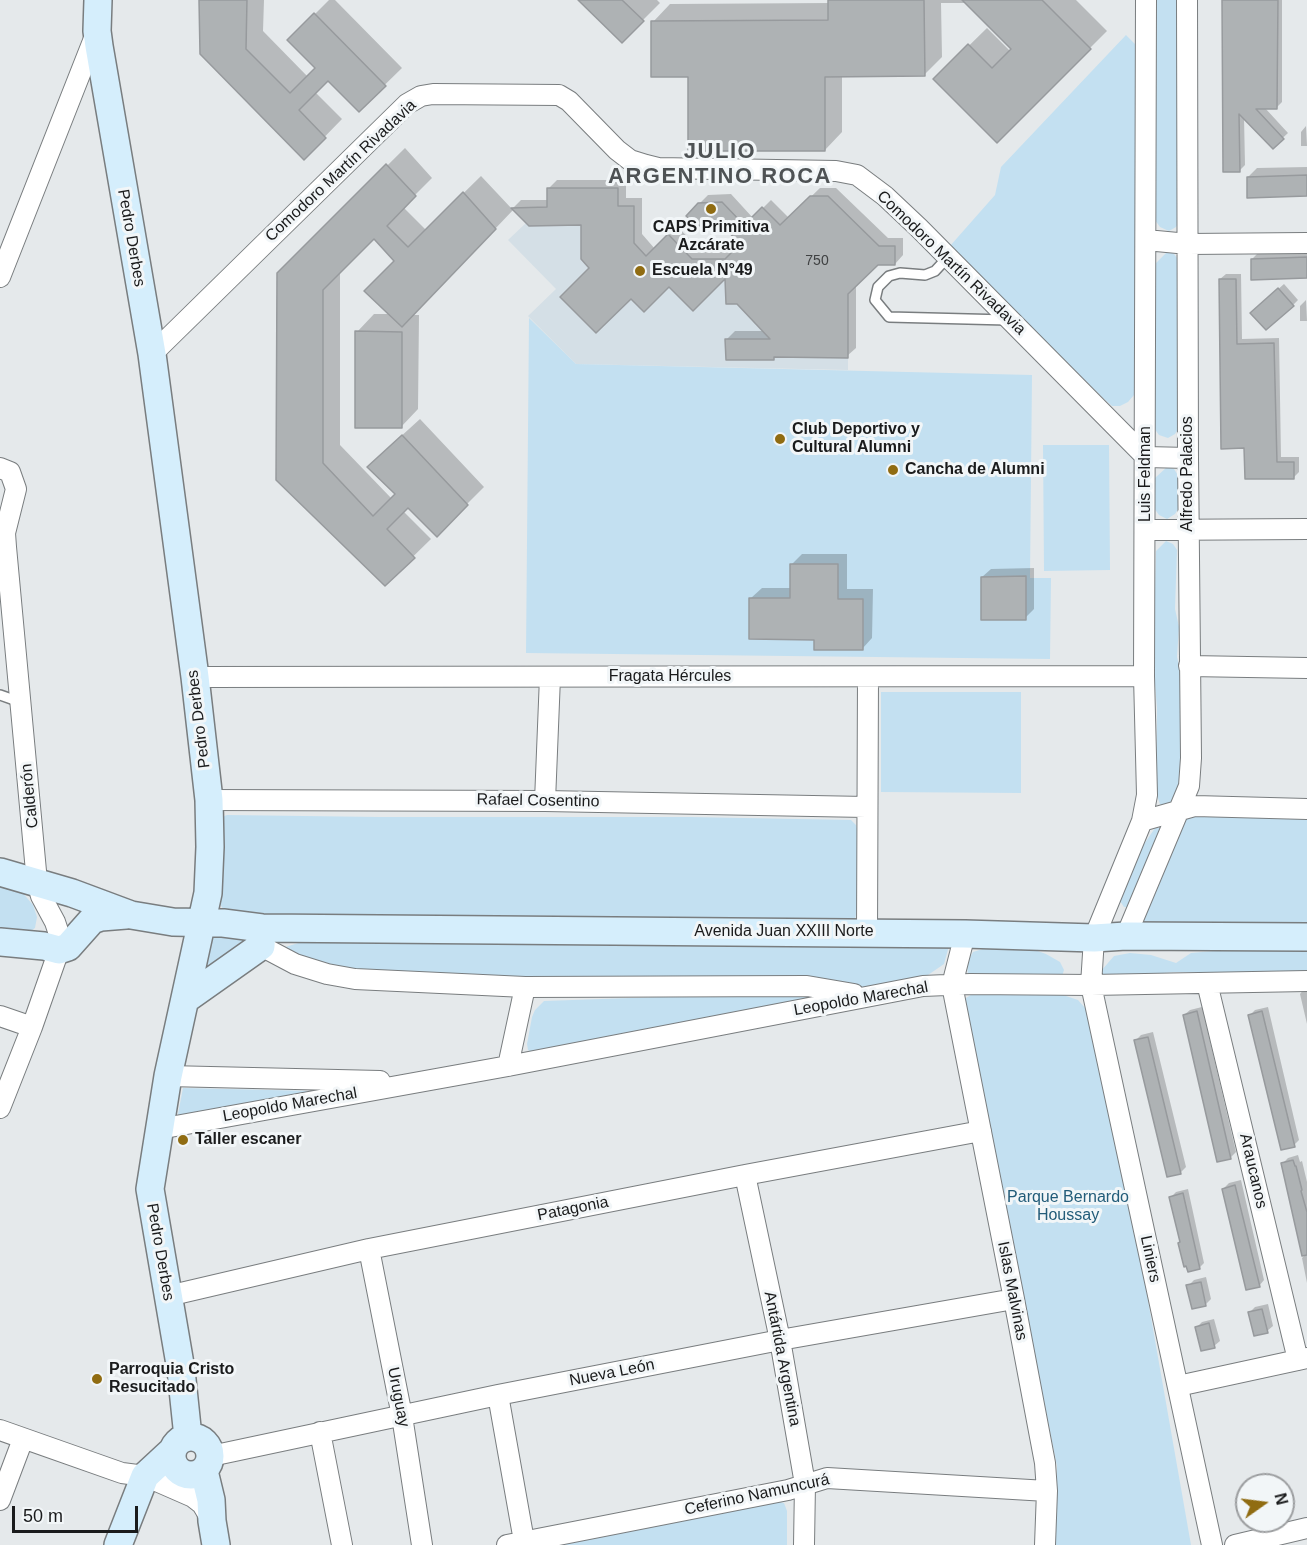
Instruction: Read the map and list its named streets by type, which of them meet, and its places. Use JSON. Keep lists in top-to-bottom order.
{
  "streets": {
    "main road": ["Pedro Derbes", "Avenida Juan XXIII Norte"],
    "street": [
      "Comodoro Martín Rivadavia",
      "Luis Feldman",
      "Alfredo Palacios",
      "Fragata Hércules",
      "Calderón",
      "Rafael Cosentino",
      "Leopoldo Marechal",
      "Araucanos",
      "Patagonia",
      "Liniers",
      "Islas Malvinas",
      "Antártida Argentina",
      "Nueva León",
      "Uruguay",
      "Ceferino Namuncurá"
    ]
  },
  "crossings": [
    ["Comodoro Martín Rivadavia", "Pedro Derbes"],
    ["Comodoro Martín Rivadavia", "Luis Feldman"],
    ["Pedro Derbes", "Fragata Hércules"],
    ["Pedro Derbes", "Rafael Cosentino"],
    ["Pedro Derbes", "Avenida Juan XXIII Norte"],
    ["Pedro Derbes", "Leopoldo Marechal"],
    ["Pedro Derbes", "Patagonia"],
    ["Luis Feldman", "Fragata Hércules"],
    ["Luis Feldman", "Avenida Juan XXIII Norte"],
    ["Luis Feldman", "Liniers"],
    ["Alfredo Palacios", "Avenida Juan XXIII Norte"],
    ["Calderón", "Avenida Juan XXIII Norte"],
    ["Avenida Juan XXIII Norte", "Leopoldo Marechal"],
    ["Avenida Juan XXIII Norte", "Liniers"],
    ["Avenida Juan XXIII Norte", "Islas Malvinas"],
    ["Leopoldo Marechal", "Araucanos"],
    ["Leopoldo Marechal", "Liniers"],
    ["Leopoldo Marechal", "Islas Malvinas"],
    ["Patagonia", "Islas Malvinas"],
    ["Patagonia", "Antártida Argentina"],
    ["Patagonia", "Uruguay"],
    ["Islas Malvinas", "Nueva León"],
    ["Islas Malvinas", "Ceferino Namuncurá"],
    ["Antártida Argentina", "Nueva León"],
    ["Antártida Argentina", "Ceferino Namuncurá"],
    ["Nueva León", "Uruguay"]
  ],
  "districts": ["JULIO ARGENTINO ROCA"],
  "parks": ["Parque Bernardo Houssay"],
  "places": [
    "CAPS Primitiva Azcárate",
    "Escuela N°49",
    "Club Deportivo y Cultural Alumni",
    "Cancha de Alumni",
    "Taller escaner",
    "Parroquia Cristo Resucitado"
  ],
  "house_numbers": ["750"],
  "scale_bar": "50 m",
  "north": "right"
}
